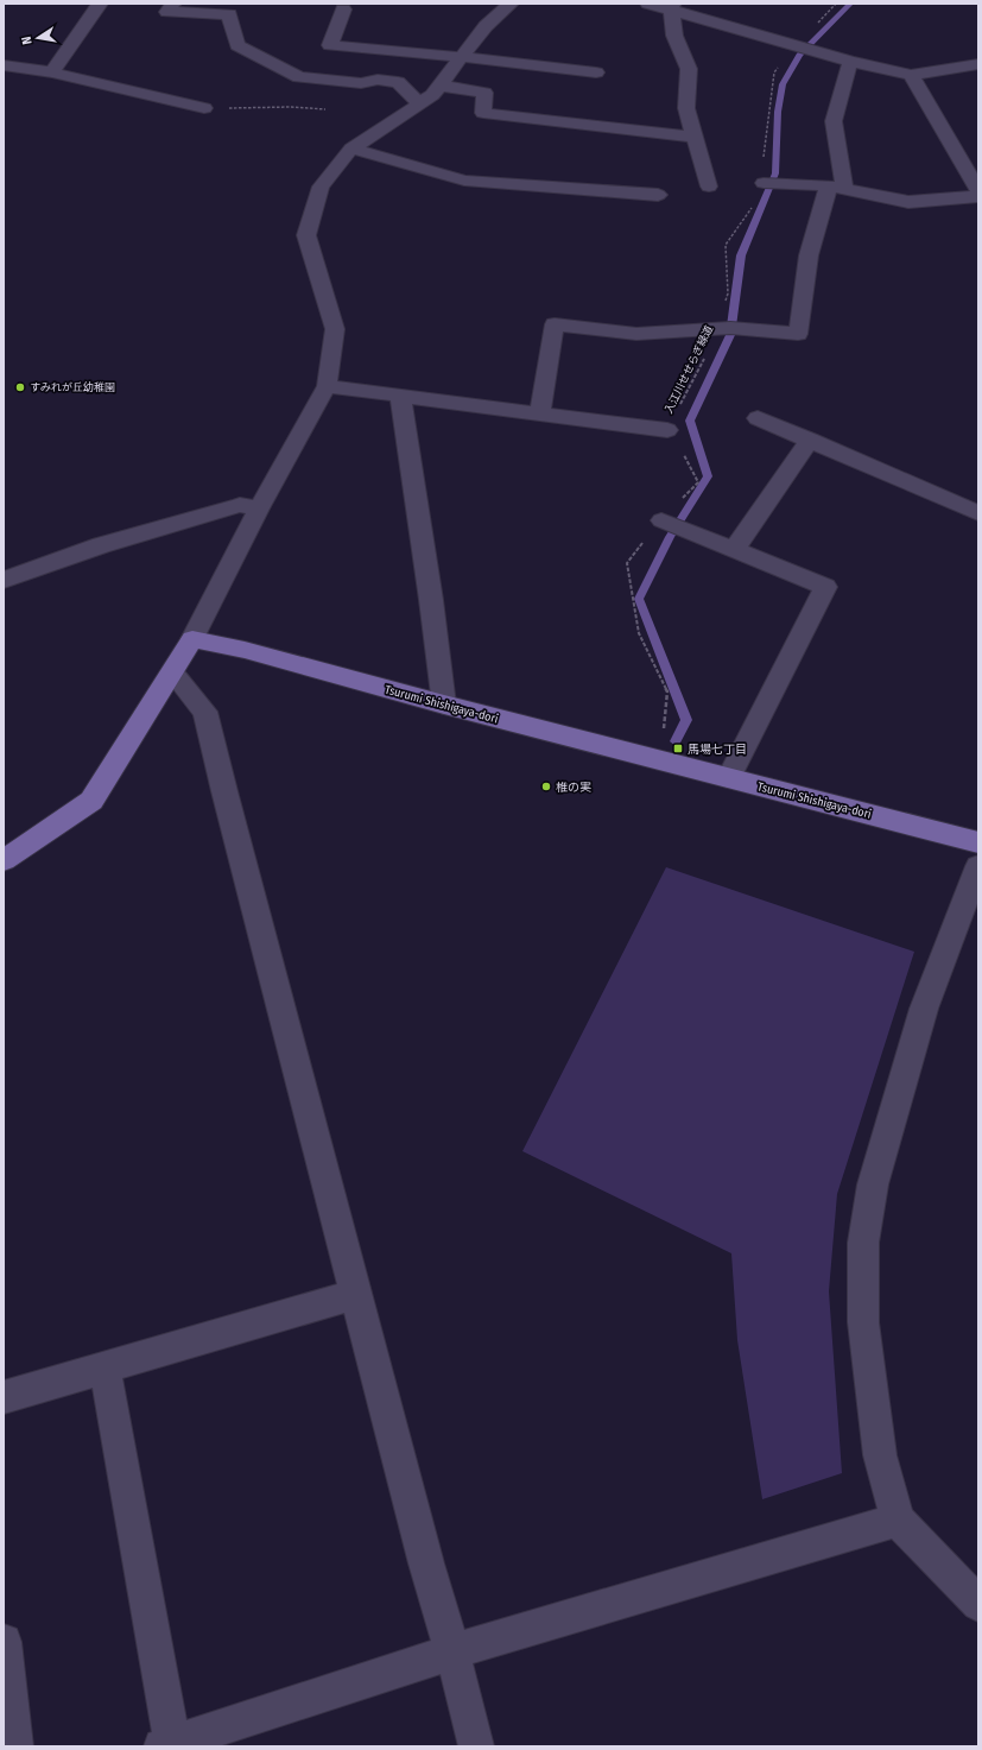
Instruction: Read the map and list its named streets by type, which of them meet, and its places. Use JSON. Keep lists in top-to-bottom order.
{
  "streets": {
    "main road": ["Tsurumi Shishigaya-dori"],
    "path": ["入江川せせらぎ緑道"]
  },
  "places": {
    "other": ["すみれが丘幼稚園", "椎の実"],
    "transit": ["馬場七丁目"]
  },
  "north": "left"
}
